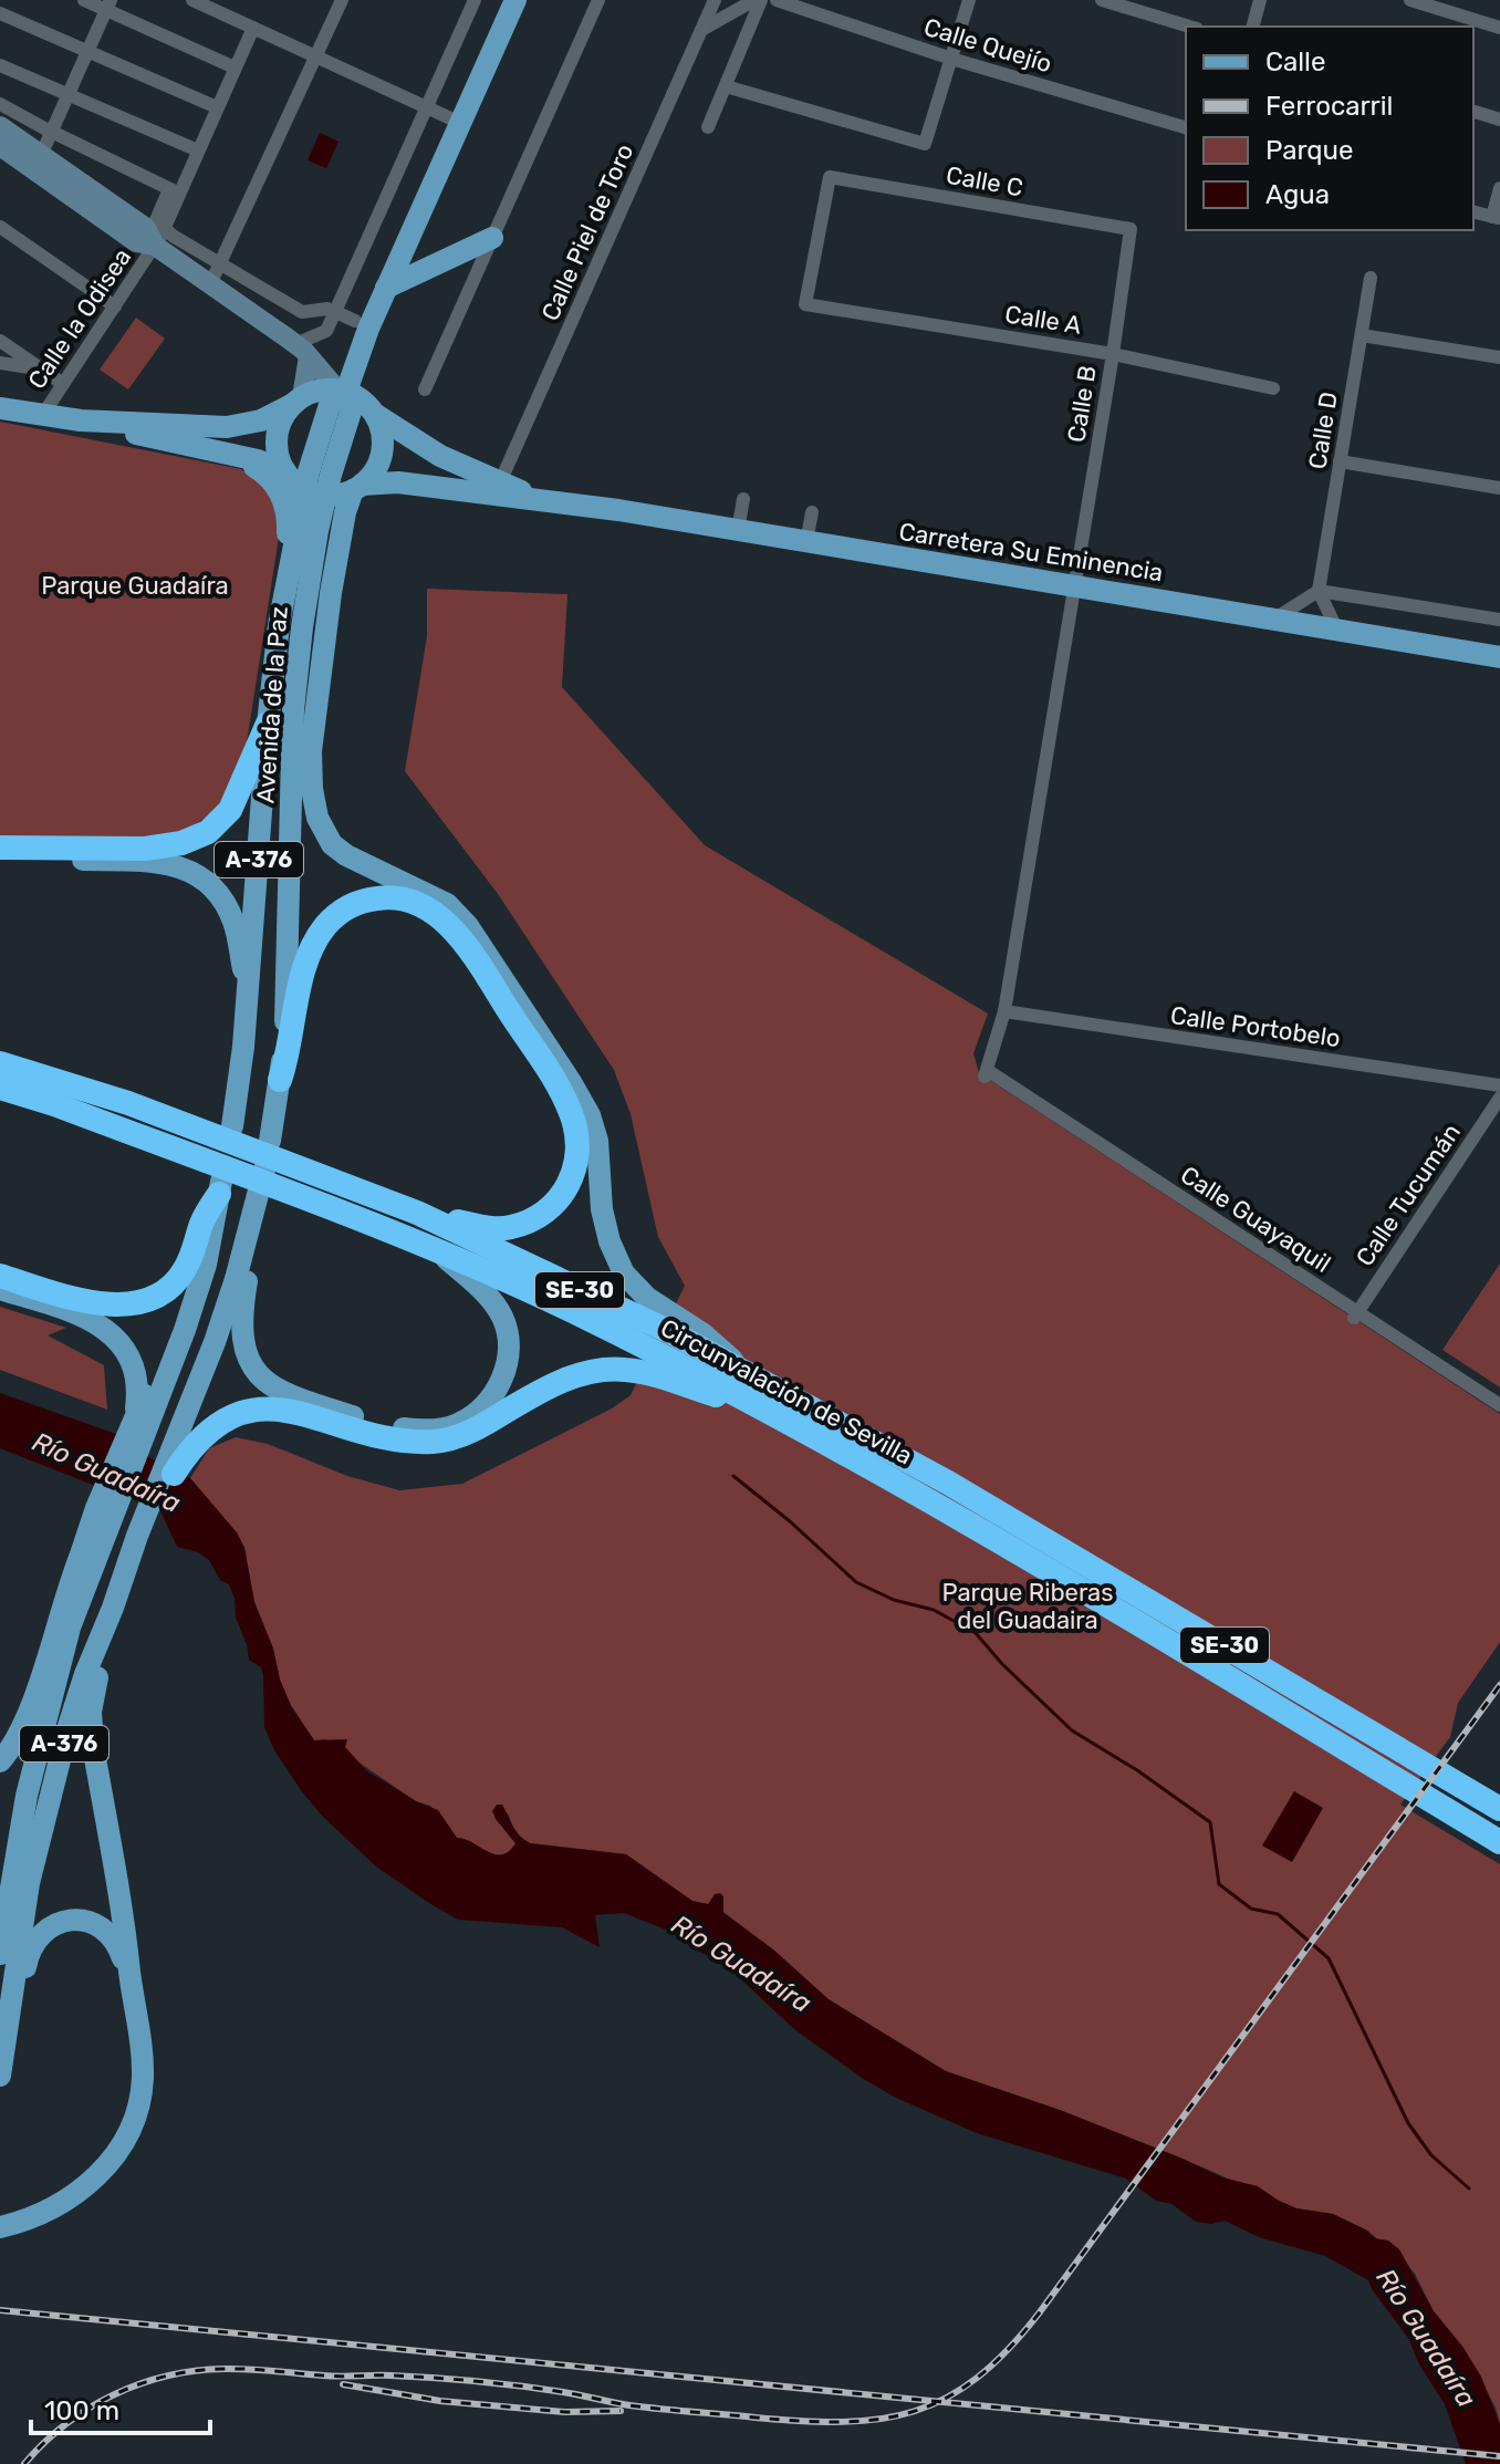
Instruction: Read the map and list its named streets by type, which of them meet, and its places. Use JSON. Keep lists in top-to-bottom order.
{
  "streets": {
    "highway": ["SE-30", "Circunvalación de Sevilla"],
    "main road": ["Carretera Su Eminencia", "Avenida de la Paz", "A-376"],
    "street": [
      "Calle Quejío",
      "Calle C",
      "Calle Piel de Toro",
      "Calle la Odisea",
      "Calle A",
      "Calle B",
      "Calle D",
      "Calle Portobelo",
      "Calle Tucumán",
      "Calle Guayaquil"
    ]
  },
  "crossings": [
    ["Calle C", "Calle A"],
    ["Calle C", "Calle B"],
    ["Calle Piel de Toro", "Carretera Su Eminencia"],
    ["Calle A", "Calle B"],
    ["Calle B", "Carretera Su Eminencia"],
    ["Calle B", "Calle Portobelo"],
    ["Calle B", "Calle Guayaquil"],
    ["Carretera Su Eminencia", "Avenida de la Paz"],
    ["Avenida de la Paz", "A-376"],
    ["Calle Tucumán", "Calle Guayaquil"]
  ],
  "water": ["Río Guadaíra"],
  "parks": ["Parque Guadaíra", "Parque Riberas del Guadaira"],
  "legend": [
    "Calle",
    "Ferrocarril",
    "Parque",
    "Agua"
  ],
  "scale_bar": "100 m"
}
